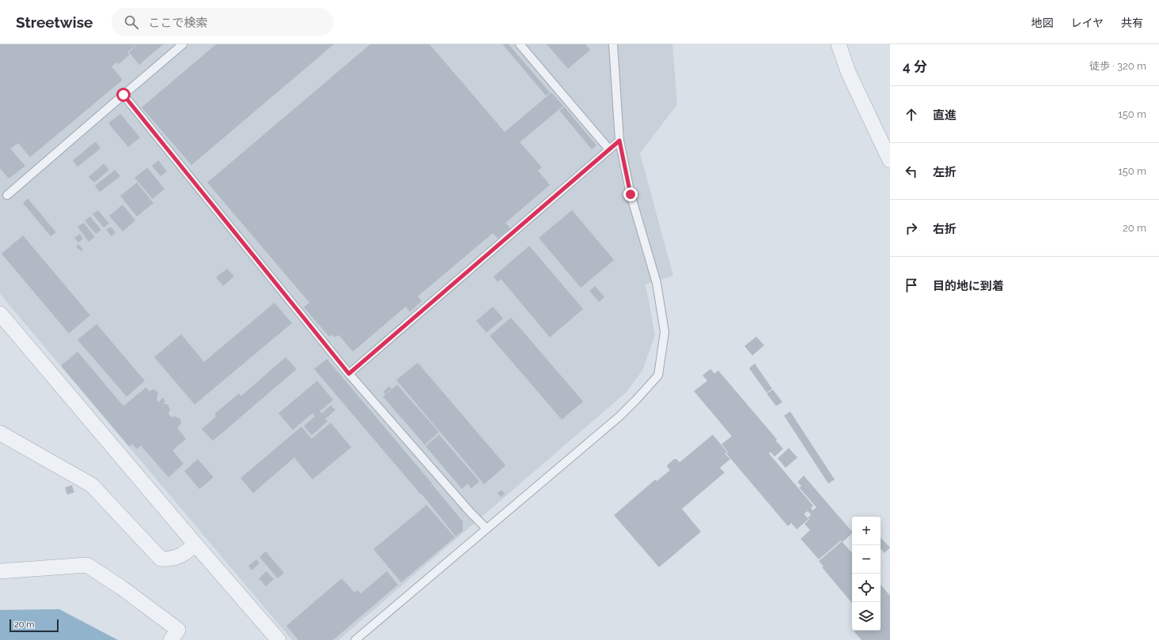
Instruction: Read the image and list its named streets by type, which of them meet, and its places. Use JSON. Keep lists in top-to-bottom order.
{
  "scale_bar": "20 m",
  "page": {
    "header": "Streetwise",
    "search": "ここで検索",
    "nav": ["地図", "レイヤ", "共有"],
    "heading": ["4 分", "徒歩 · 320 m"],
    "list": [
      ["直進", "150 m"],
      ["左折", "150 m"],
      ["右折", "20 m"],
      "目的地に到着"
    ],
    "map_buttons": ["+", "−"],
    "scale": "20 m"
  }
}
